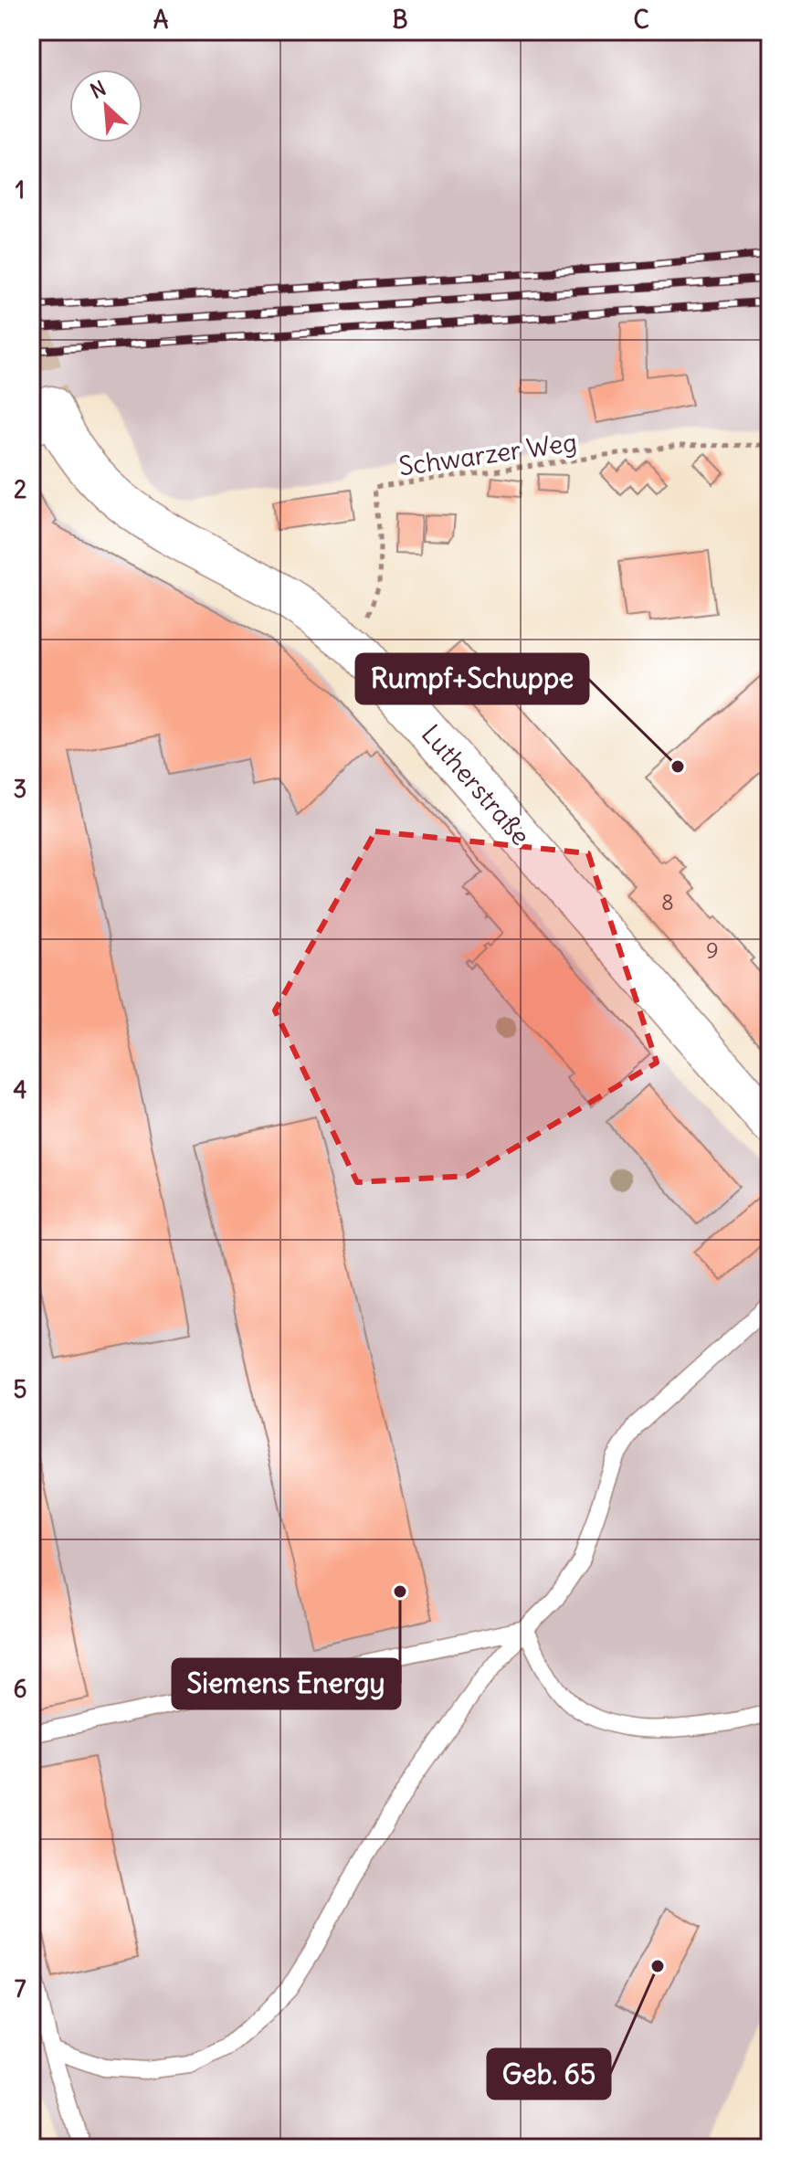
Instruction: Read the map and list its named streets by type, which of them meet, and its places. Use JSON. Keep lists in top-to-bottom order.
{
  "streets": {
    "street": ["Lutherstraße"],
    "path": ["Schwarzer Weg"]
  },
  "crossings": [
    ["Schwarzer Weg", "Lutherstraße"]
  ],
  "places": ["Rumpf+Schuppe", "Siemens Energy", "Geb. 65"],
  "house_numbers": ["8", "9"],
  "north": "top left",
  "grid": {
    "columns": ["A", "B", "C"],
    "rows": [
      "1",
      "2",
      "3",
      "4",
      "5",
      "6",
      "7"
    ]
  }
}
